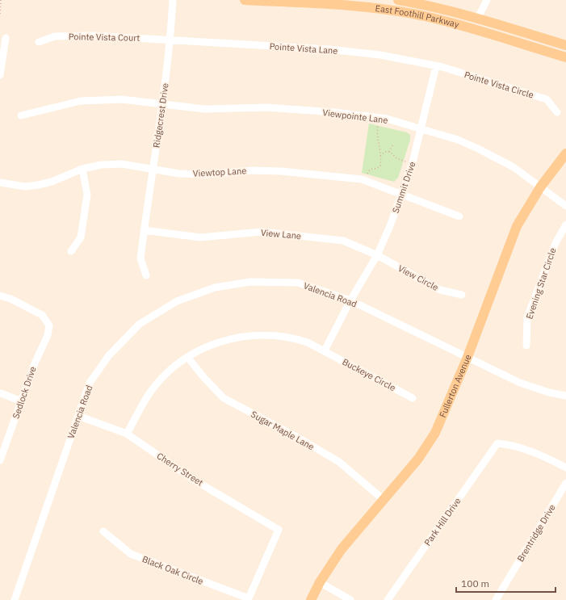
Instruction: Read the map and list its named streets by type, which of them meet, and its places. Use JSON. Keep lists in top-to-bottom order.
{
  "streets": {
    "main road": ["East Foothill Parkway", "Fullerton Avenue"],
    "street": [
      "Pointe Vista Court",
      "Pointe Vista Lane",
      "Pointe Vista Circle",
      "Ridgecrest Drive",
      "Viewpointe Lane",
      "Viewtop Lane",
      "Summit Drive",
      "View Lane",
      "View Circle",
      "Evening Star Circle",
      "Valencia Road",
      "Buckeye Circle",
      "Sedlock Drive",
      "Sugar Maple Lane",
      "Cherry Street",
      "Park Hill Drive",
      "Brentridge Drive",
      "Black Oak Circle"
    ]
  },
  "crossings": [
    ["Pointe Vista Court", "Pointe Vista Lane"],
    ["Pointe Vista Court", "Ridgecrest Drive"],
    ["Pointe Vista Lane", "Pointe Vista Circle"],
    ["Pointe Vista Lane", "Ridgecrest Drive"],
    ["Pointe Vista Lane", "Summit Drive"],
    ["Pointe Vista Circle", "Summit Drive"],
    ["Ridgecrest Drive", "Viewpointe Lane"],
    ["Ridgecrest Drive", "Viewtop Lane"],
    ["Ridgecrest Drive", "View Lane"],
    ["Viewpointe Lane", "Summit Drive"],
    ["Viewpointe Lane", "Fullerton Avenue"],
    ["Viewtop Lane", "Summit Drive"],
    ["Summit Drive", "View Lane"],
    ["Summit Drive", "View Circle"],
    ["Summit Drive", "Valencia Road"],
    ["Summit Drive", "Buckeye Circle"],
    ["View Lane", "View Circle"],
    ["Valencia Road", "Fullerton Avenue"],
    ["Valencia Road", "Cherry Street"],
    ["Buckeye Circle", "Sugar Maple Lane"],
    ["Buckeye Circle", "Cherry Street"],
    ["Fullerton Avenue", "Sugar Maple Lane"],
    ["Cherry Street", "Black Oak Circle"]
  ],
  "scale_bar": "100 m"
}
